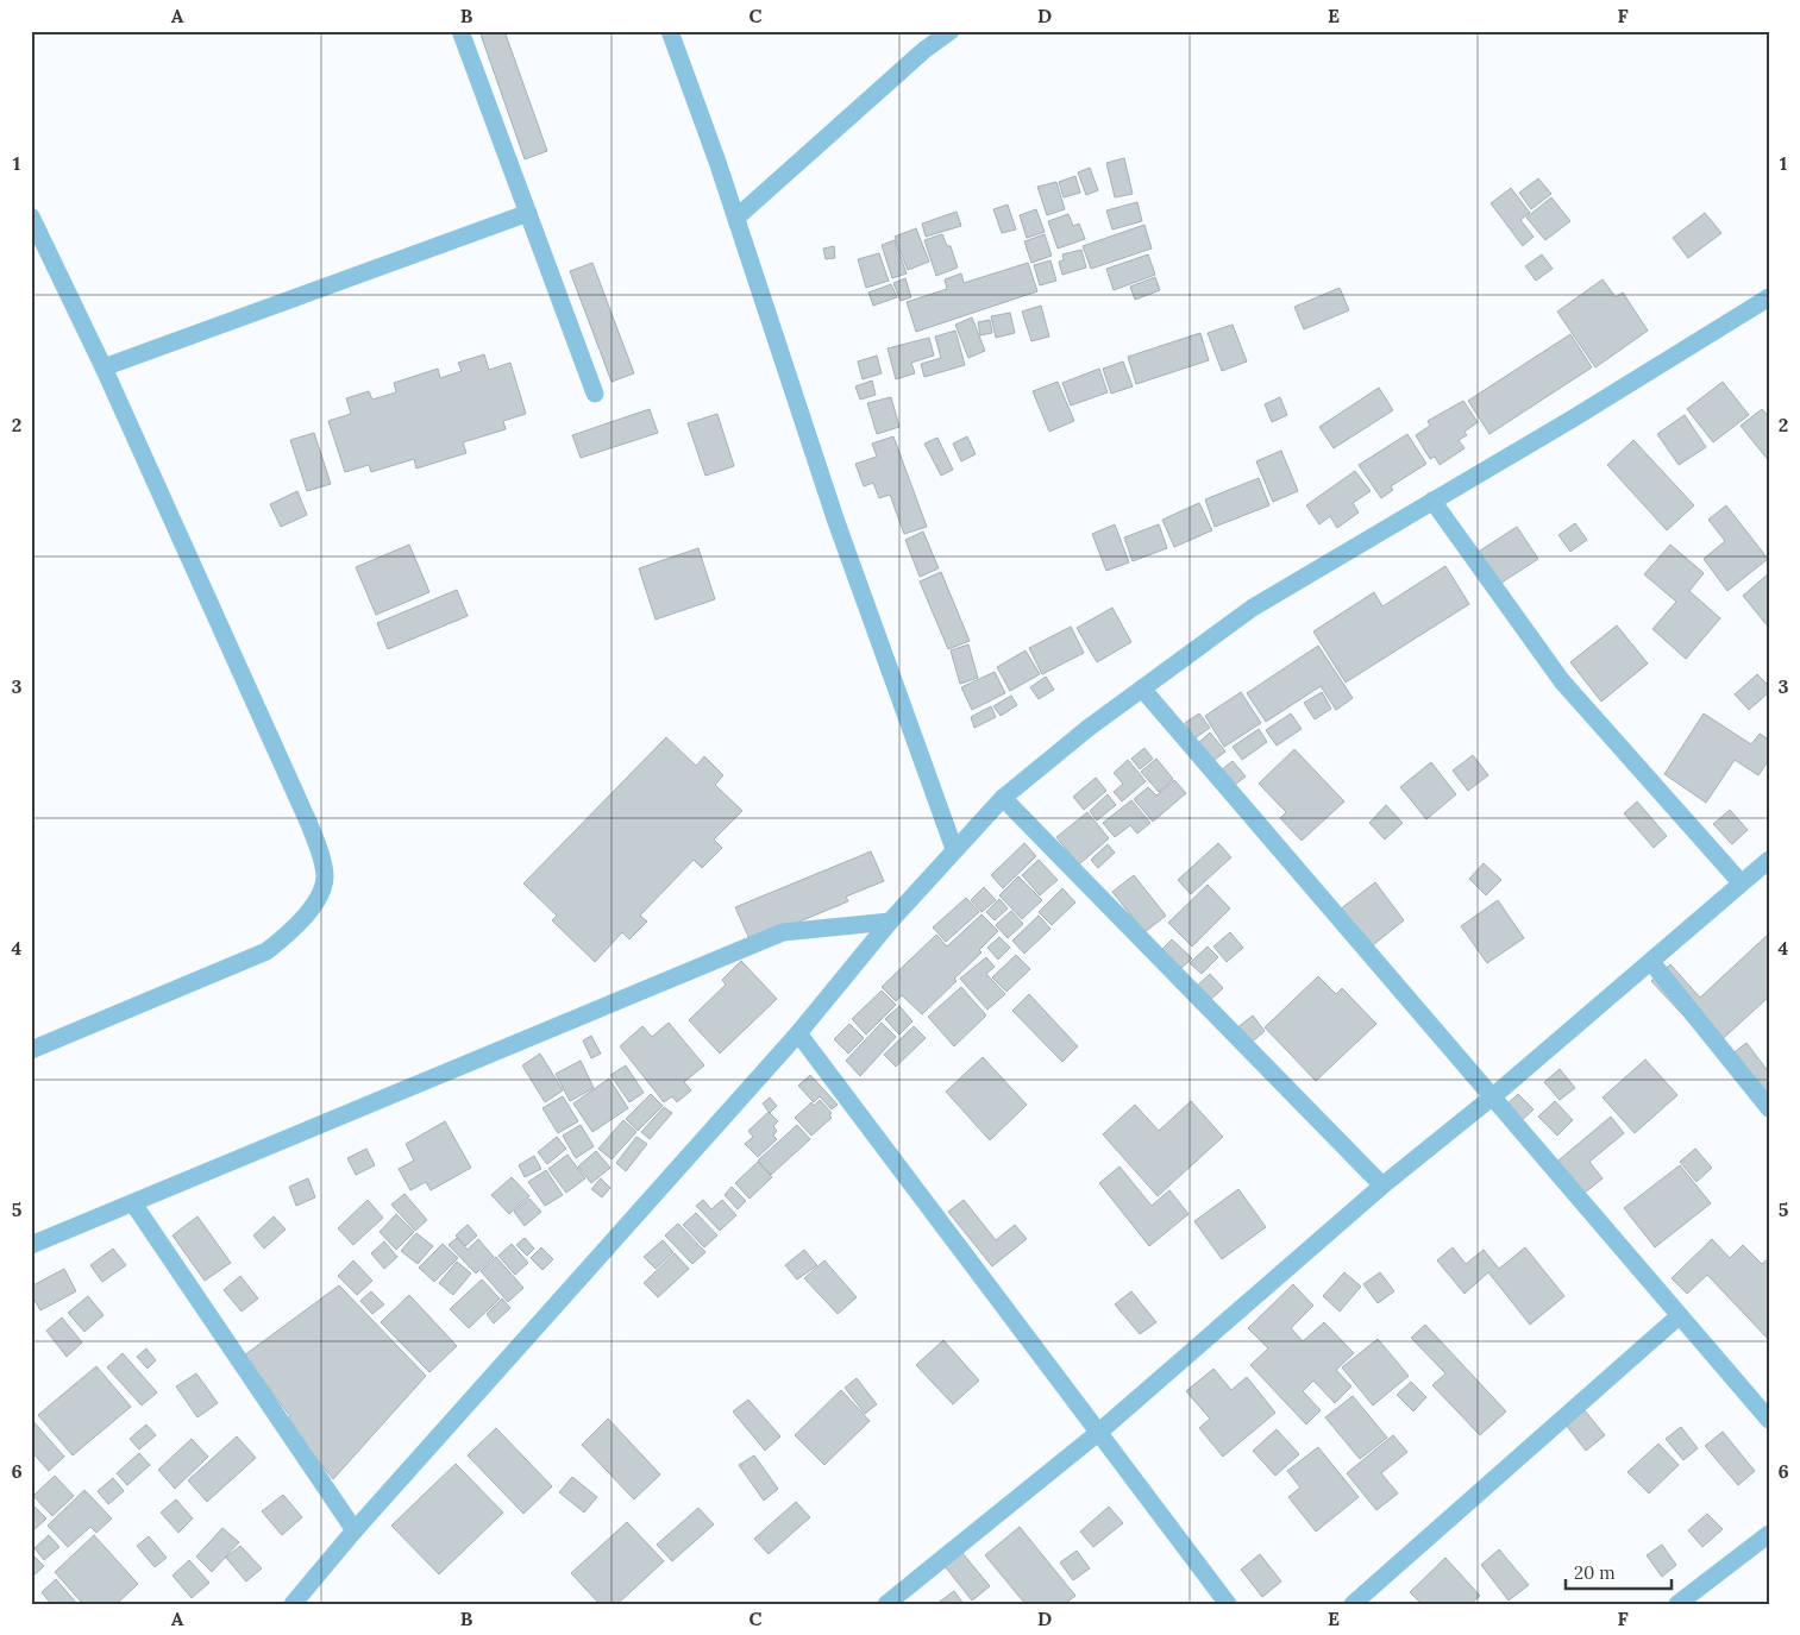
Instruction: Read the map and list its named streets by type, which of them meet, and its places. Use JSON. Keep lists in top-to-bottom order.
{
  "scale_bar": "20 m",
  "grid": {
    "columns": [
      "A",
      "B",
      "C",
      "D",
      "E",
      "F"
    ],
    "rows": [
      "1",
      "2",
      "3",
      "4",
      "5",
      "6"
    ]
  }
}
